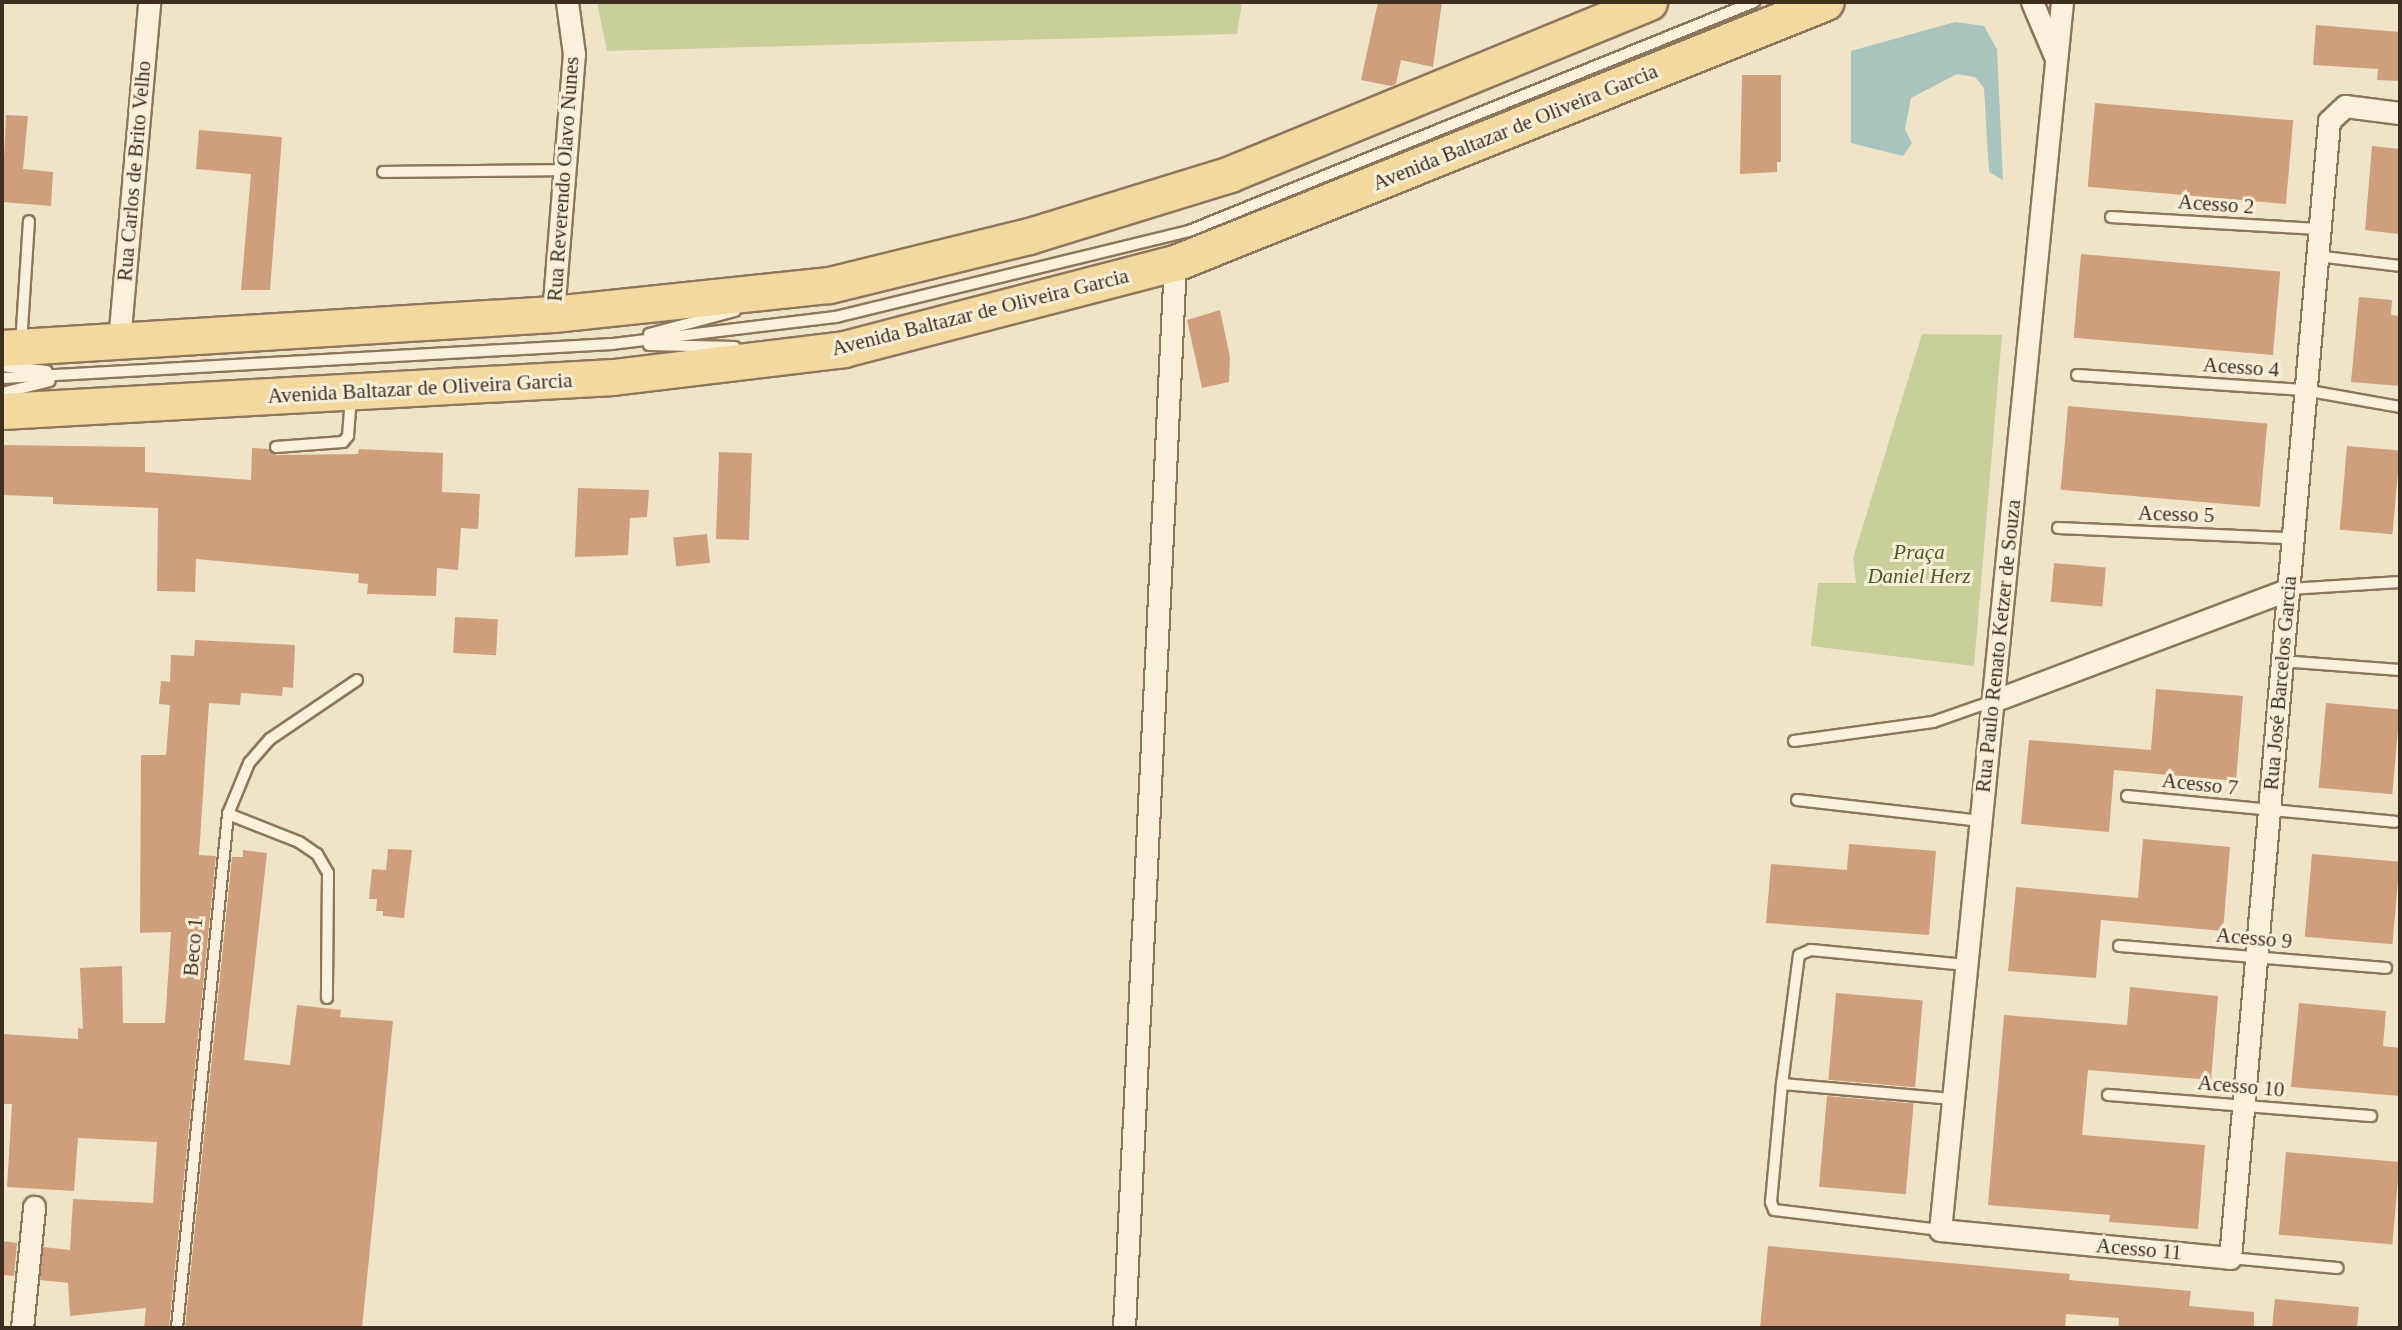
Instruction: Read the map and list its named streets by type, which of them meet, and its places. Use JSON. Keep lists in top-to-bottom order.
{
  "streets": {
    "main road": ["Avenida Baltazar de Oliveira Garcia"],
    "street": [
      "Rua Carlos de Brito Velho",
      "Rua Reverendo Olavo Nunes",
      "Rua Paulo Renato Ketzer de Souza",
      "Rua José Barcelos Garcia",
      "Acesso 11"
    ],
    "lane": [
      "Acesso 2",
      "Acesso 4",
      "Acesso 5",
      "Acesso 7",
      "Acesso 9",
      "Beco 1",
      "Acesso 10"
    ]
  },
  "crossings": [
    ["Acesso 2", "Rua José Barcelos Garcia"],
    ["Acesso 4", "Rua José Barcelos Garcia"],
    ["Acesso 5", "Rua José Barcelos Garcia"],
    ["Rua Paulo Renato Ketzer de Souza", "Acesso 11"],
    ["Rua José Barcelos Garcia", "Acesso 7"],
    ["Rua José Barcelos Garcia", "Acesso 9"],
    ["Rua José Barcelos Garcia", "Acesso 10"],
    ["Rua José Barcelos Garcia", "Acesso 11"]
  ],
  "parks": ["Praça Daniel Herz"]
}
